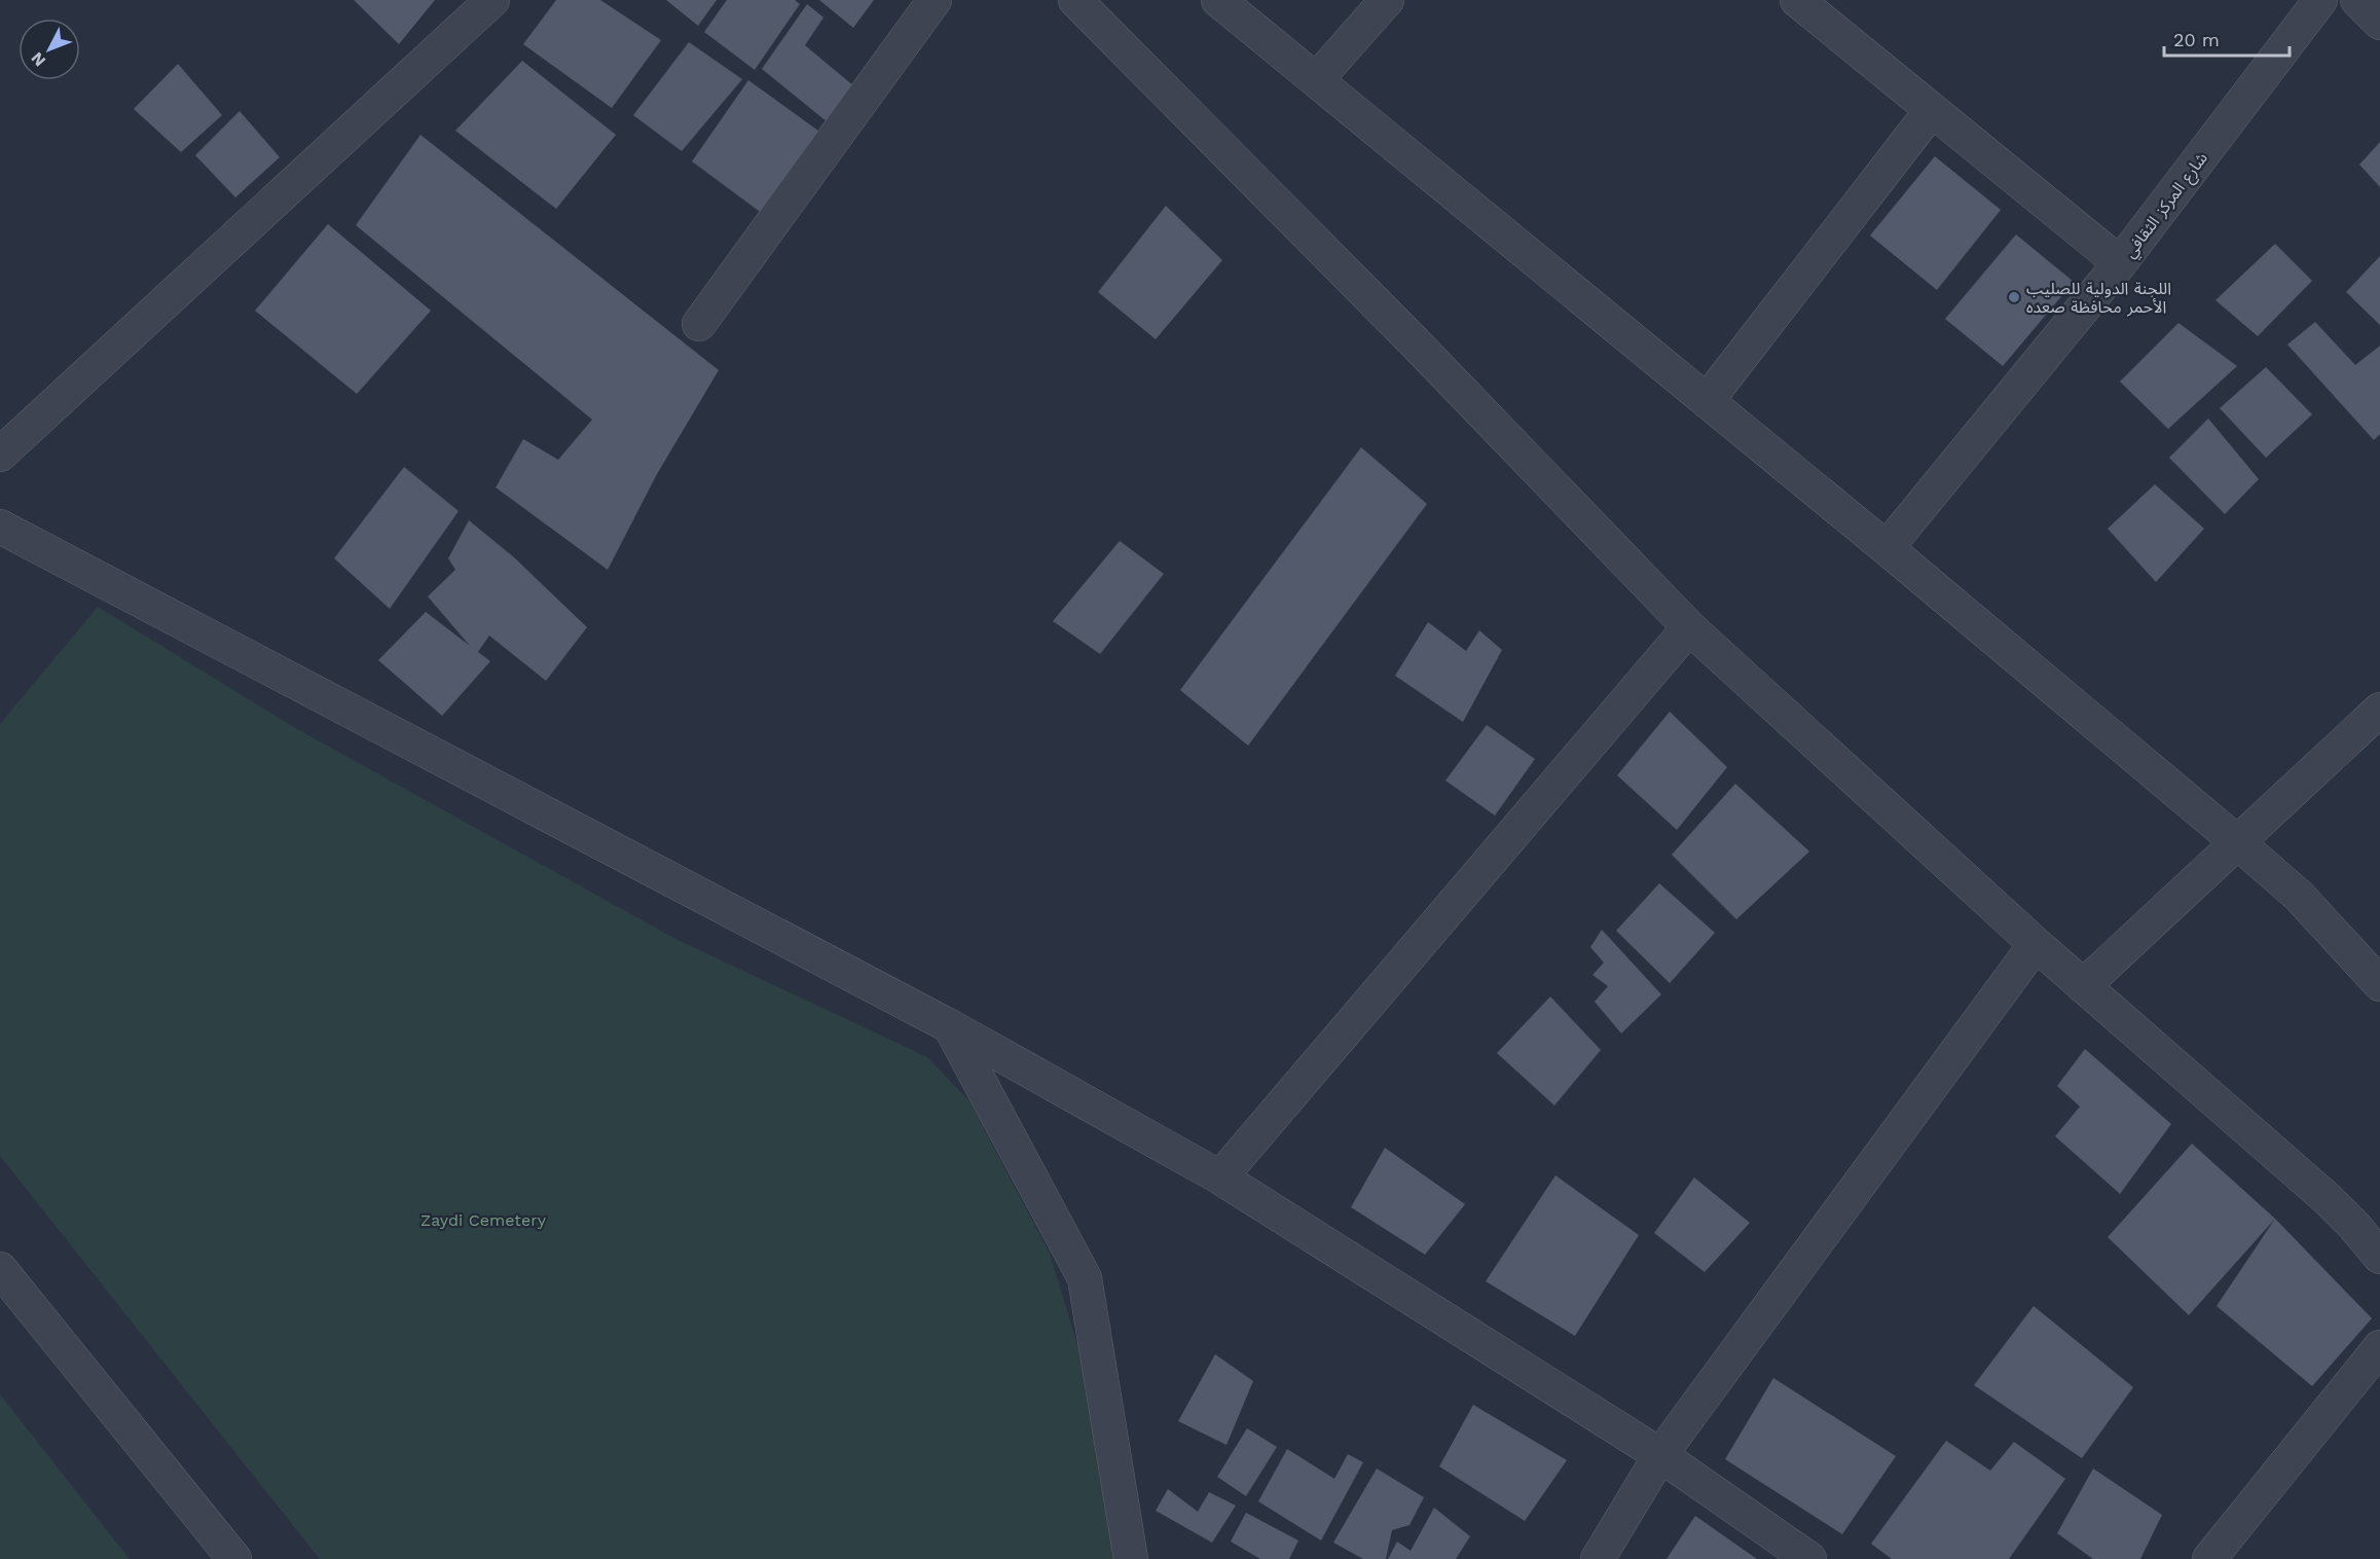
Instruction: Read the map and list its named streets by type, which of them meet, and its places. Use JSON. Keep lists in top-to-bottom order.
{
  "streets": {
    "street": ["شارع المركز الثقافي"]
  },
  "parks": ["Zaydi Cemetery"],
  "places": ["اللجنة الدولية للصليب الأحمر محافظة صعده"],
  "scale_bar": "20 m",
  "north": "bottom left"
}
